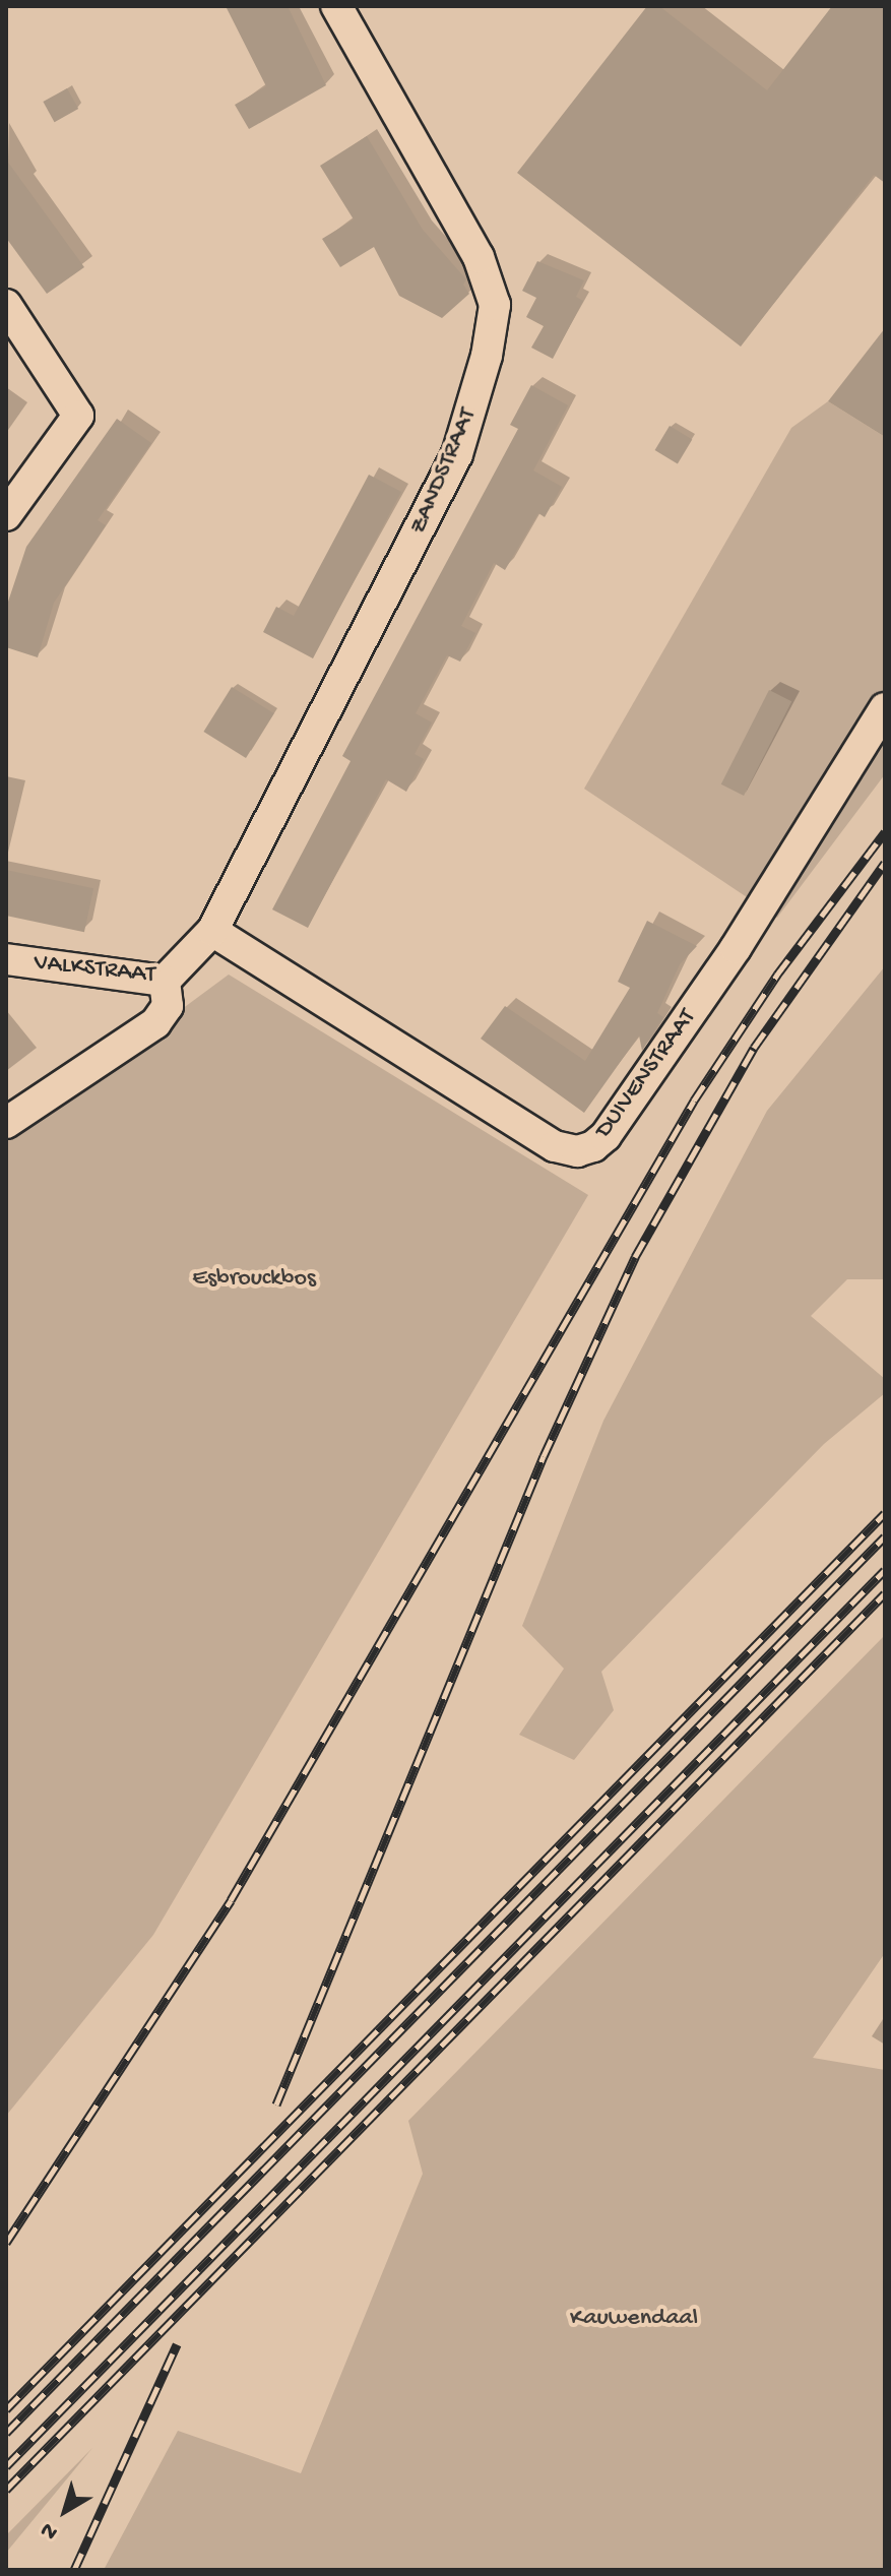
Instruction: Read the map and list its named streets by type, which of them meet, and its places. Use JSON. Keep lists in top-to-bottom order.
{
  "streets": {
    "street": ["ZANDSTRAAT", "VALKSTRAAT", "DUIVENSTRAAT"]
  },
  "crossings": [
    ["ZANDSTRAAT", "VALKSTRAAT"],
    ["ZANDSTRAAT", "DUIVENSTRAAT"],
    ["VALKSTRAAT", "DUIVENSTRAAT"]
  ],
  "parks": ["Esbrouckbos", "Kauwendaal"],
  "north": "bottom left"
}
